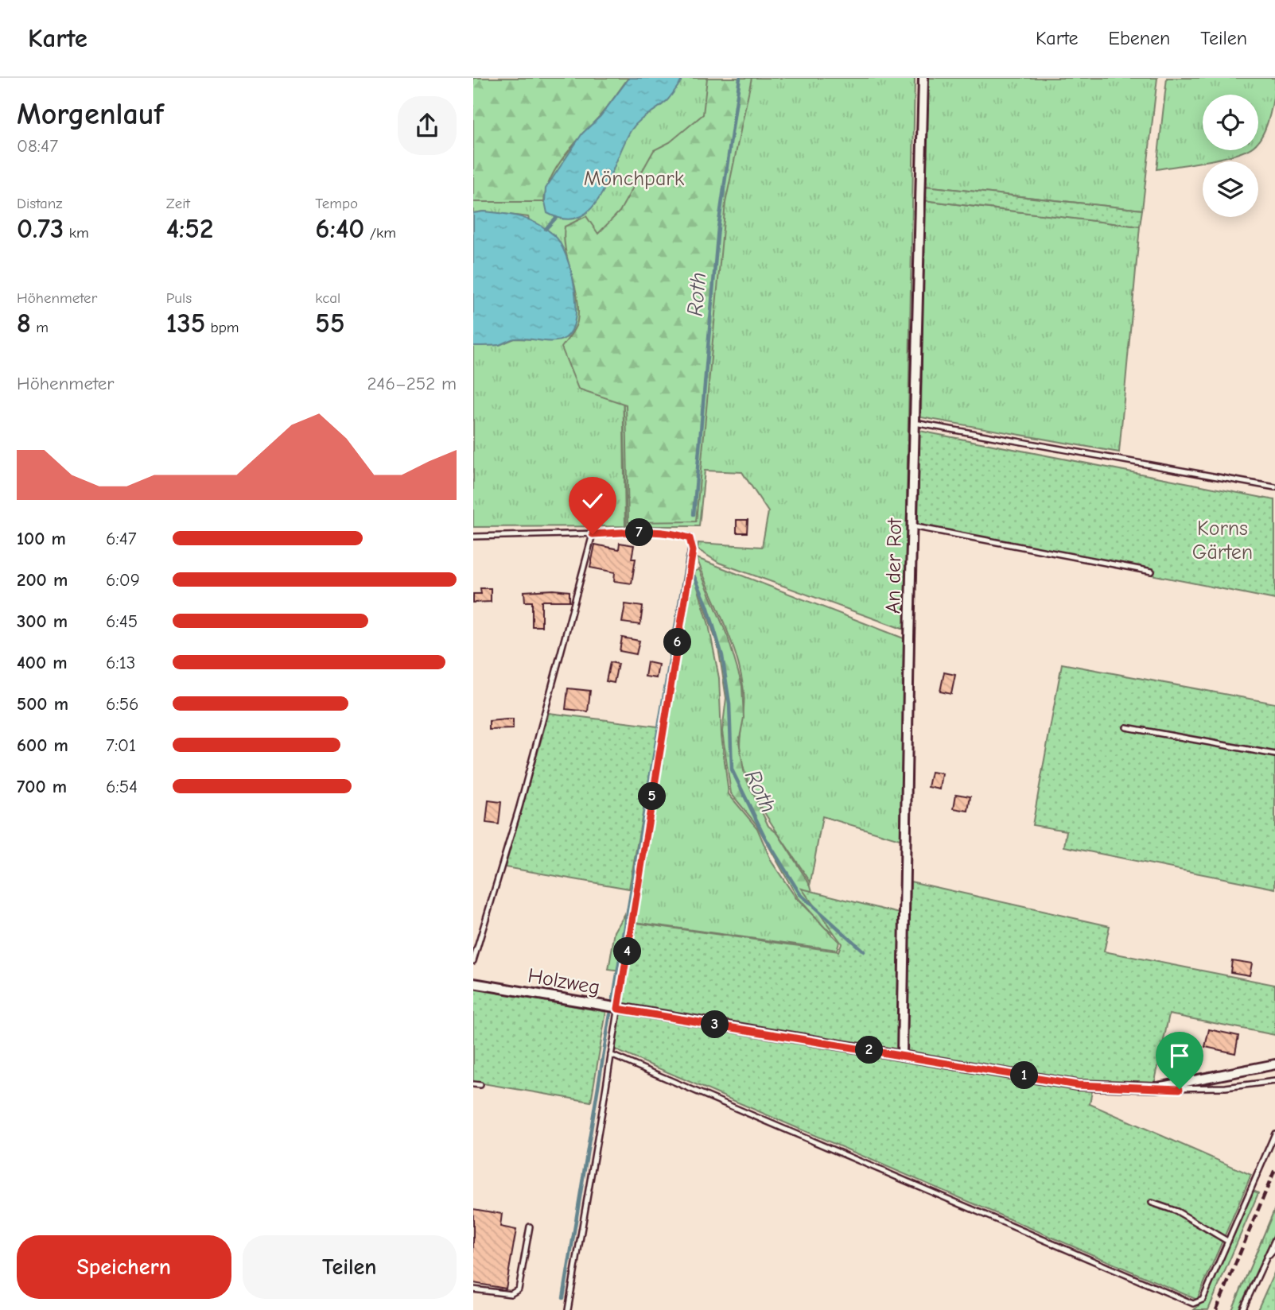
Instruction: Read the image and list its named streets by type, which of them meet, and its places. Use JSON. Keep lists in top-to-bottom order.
{
  "streets": {
    "street": ["An der Rot", "Holzweg"]
  },
  "crossings": [
    ["An der Rot", "Holzweg"]
  ],
  "water": ["Roth"],
  "parks": ["Mönchpark", "Korns Gärten"],
  "page": {
    "header": "Karte",
    "nav": ["Karte", "Ebenen", "Teilen"],
    "heading": ["Morgenlauf", "08:47"],
    "stats": [
      ["Distanz", "0.73 km"],
      ["Zeit", "4:52"],
      ["Tempo", "6:40 /km"],
      ["Höhenmeter", "8 m"],
      ["Puls", "135 bpm"],
      ["kcal", "55"]
    ],
    "chart": ["Höhenmeter", "246–252 m"],
    "list": [
      {
        "name": "100 m",
        "note": "6:47"
      },
      {
        "name": "200 m",
        "note": "6:09"
      },
      {
        "name": "300 m",
        "note": "6:45"
      },
      {
        "name": "400 m",
        "note": "6:13"
      },
      {
        "name": "500 m",
        "note": "6:56"
      },
      {
        "name": "600 m",
        "note": "7:01"
      },
      {
        "name": "700 m",
        "note": "6:54"
      }
    ],
    "pins": [
      "7",
      "6",
      "5",
      "4",
      "3",
      "2",
      "1"
    ],
    "buttons": ["Speichern", "Teilen"]
  }
}
